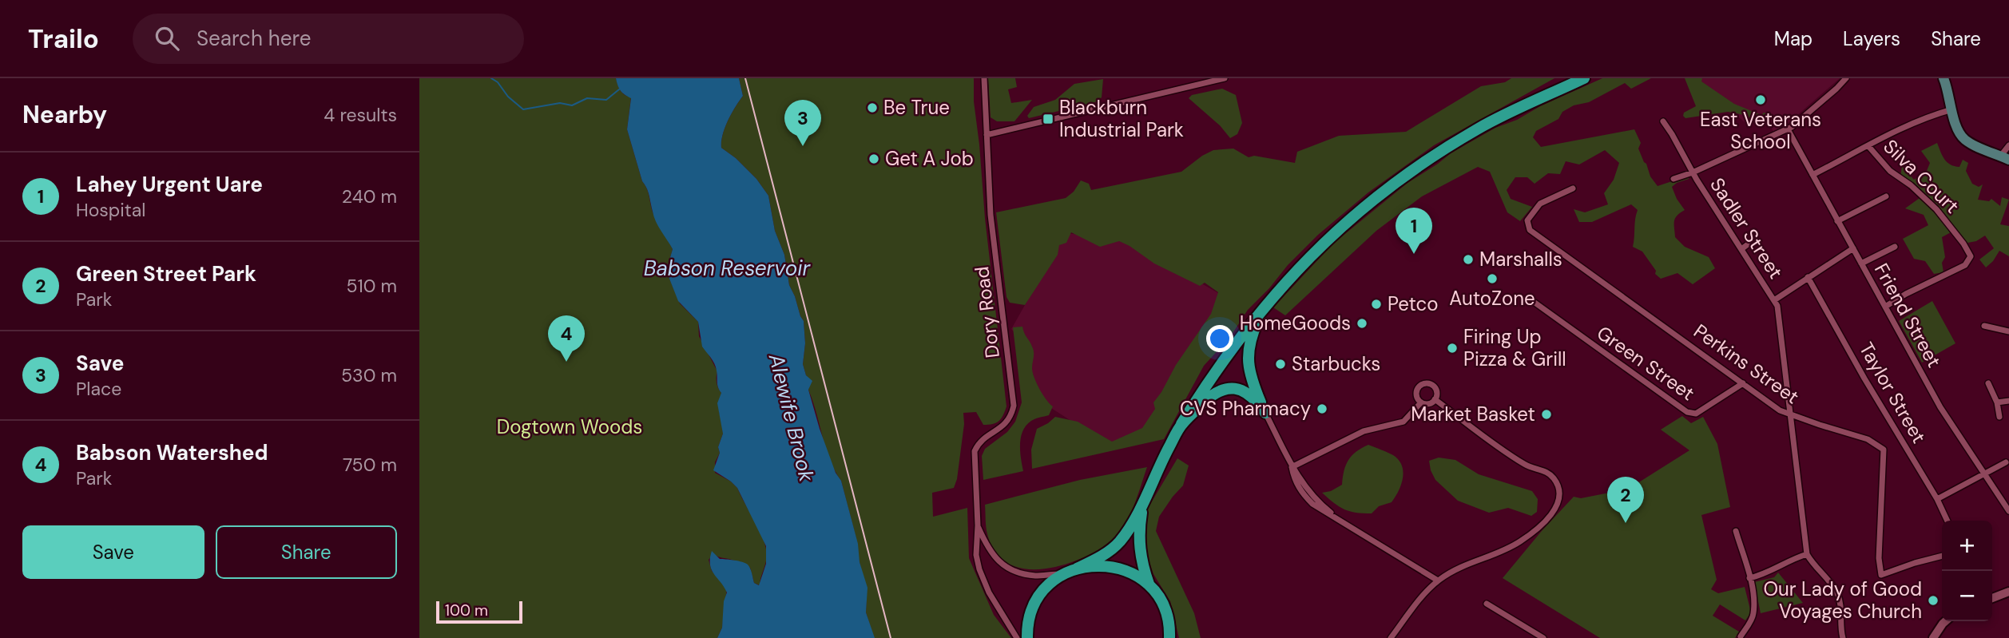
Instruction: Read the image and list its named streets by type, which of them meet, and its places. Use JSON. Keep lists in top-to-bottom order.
{
  "streets": {
    "street": [
      "Silva Court",
      "Sadler Street",
      "Dory Road",
      "Friend Street",
      "Green Street",
      "Perkins Street",
      "Taylor Street"
    ]
  },
  "crossings": [
    ["Silva Court", "Friend Street"],
    ["Green Street", "Perkins Street"]
  ],
  "water": ["Babson Reservoir", "Alewife Brook"],
  "parks": ["Dogtown Woods"],
  "places": {
    "other": [
      "East Veterans School",
      "Be True",
      "Get A Job",
      "Marshalls",
      "AutoZone",
      "Petco",
      "HomeGoods",
      "Firing Up Pizza & Grill",
      "Starbucks",
      "CVS Pharmacy",
      "Market Basket",
      "Our Lady of Good Voyages Church"
    ],
    "transit": ["Blackburn Industrial Park"]
  },
  "scale_bar": "100 m",
  "page": {
    "header": "Trailo",
    "search": "Search here",
    "nav": ["Map", "Layers", "Share"],
    "heading": ["Nearby", "4 results"],
    "pins": [
      "3",
      "1",
      "4",
      "2"
    ],
    "list": [
      {
        "mark": "1",
        "name": "Lahey Urgent Uare",
        "note": "Hospital",
        "value": "240 m"
      },
      {
        "mark": "2",
        "name": "Green Street Park",
        "note": "Park",
        "value": "510 m"
      },
      {
        "mark": "3",
        "name": "Save",
        "note": "Place",
        "value": "530 m"
      },
      {
        "mark": "4",
        "name": "Babson Watershed",
        "note": "Park",
        "value": "750 m"
      }
    ],
    "buttons": ["Save", "Share"],
    "map_buttons": ["+", "−"],
    "scale": "100 m"
  }
}
